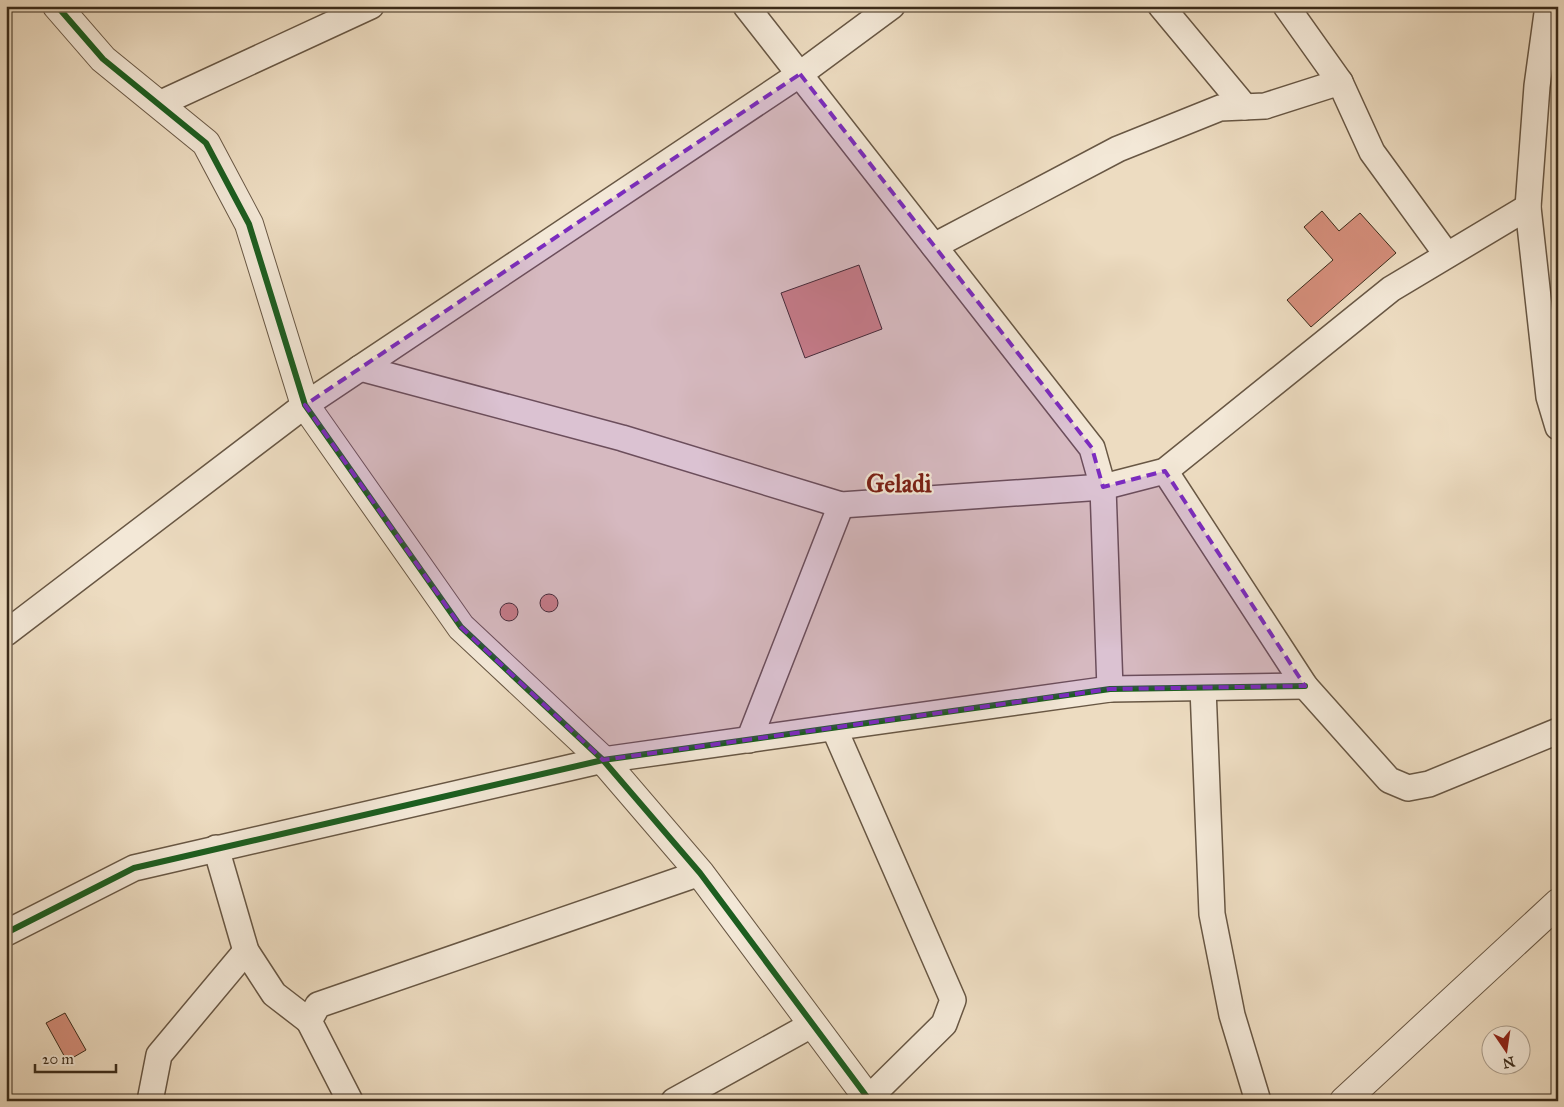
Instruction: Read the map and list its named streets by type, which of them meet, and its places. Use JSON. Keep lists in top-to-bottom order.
{
  "districts": ["Geladi"],
  "scale_bar": "20 m",
  "north": "bottom"
}
